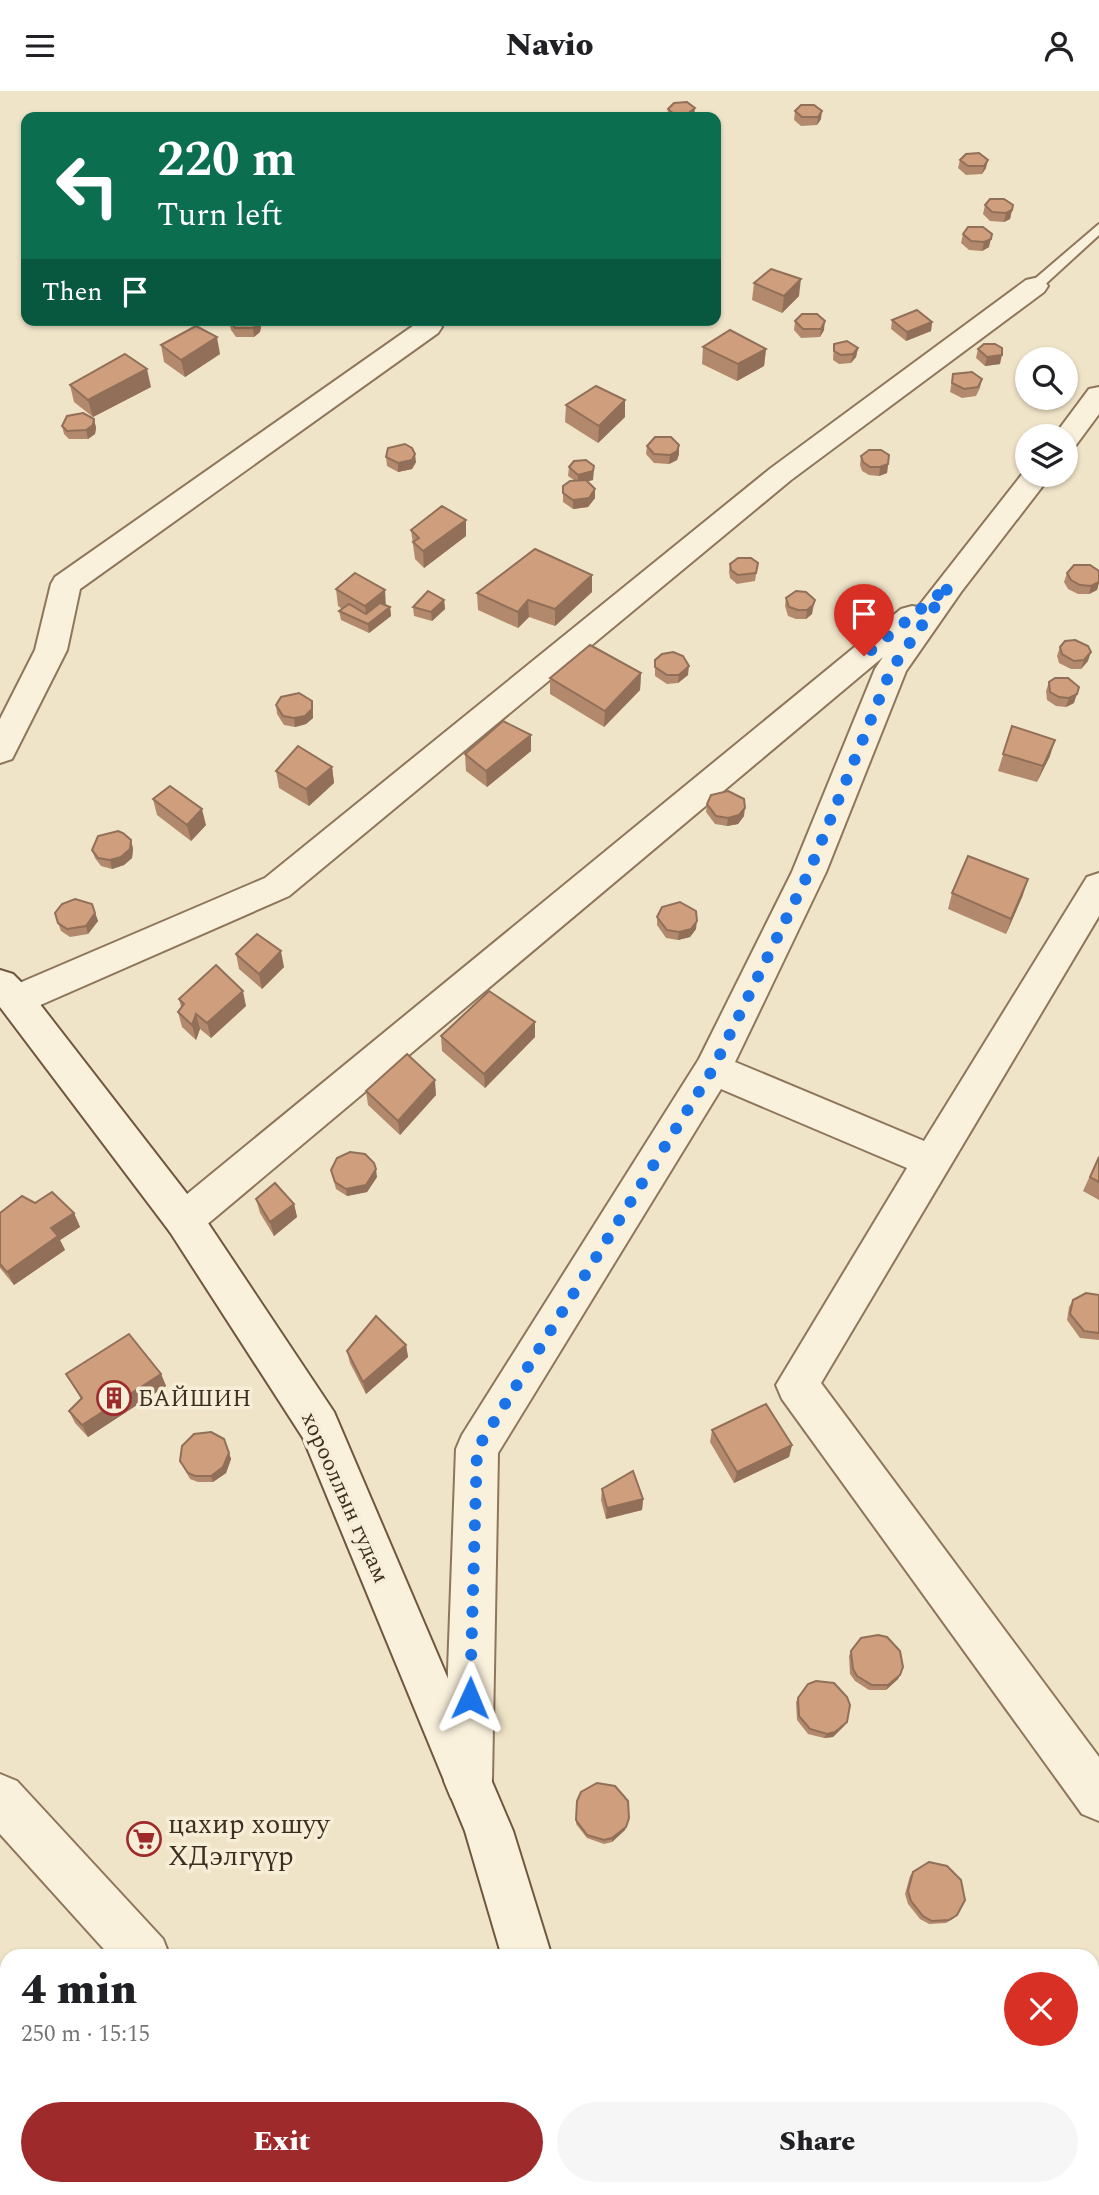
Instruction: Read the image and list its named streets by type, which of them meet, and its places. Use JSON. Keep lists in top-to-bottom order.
{
  "streets": {
    "street": ["хорооллын гудам"]
  },
  "places": {
    "building": ["БАЙШИН"],
    "supermarket": ["цахир хошуу ХДэлгүүр"]
  },
  "page": {
    "header": "Navio",
    "turn": ["220 m", "Turn left"],
    "then": "Then",
    "heading": ["4 min", "250 m · 15:15"],
    "buttons": ["Exit", "Share"]
  }
}
